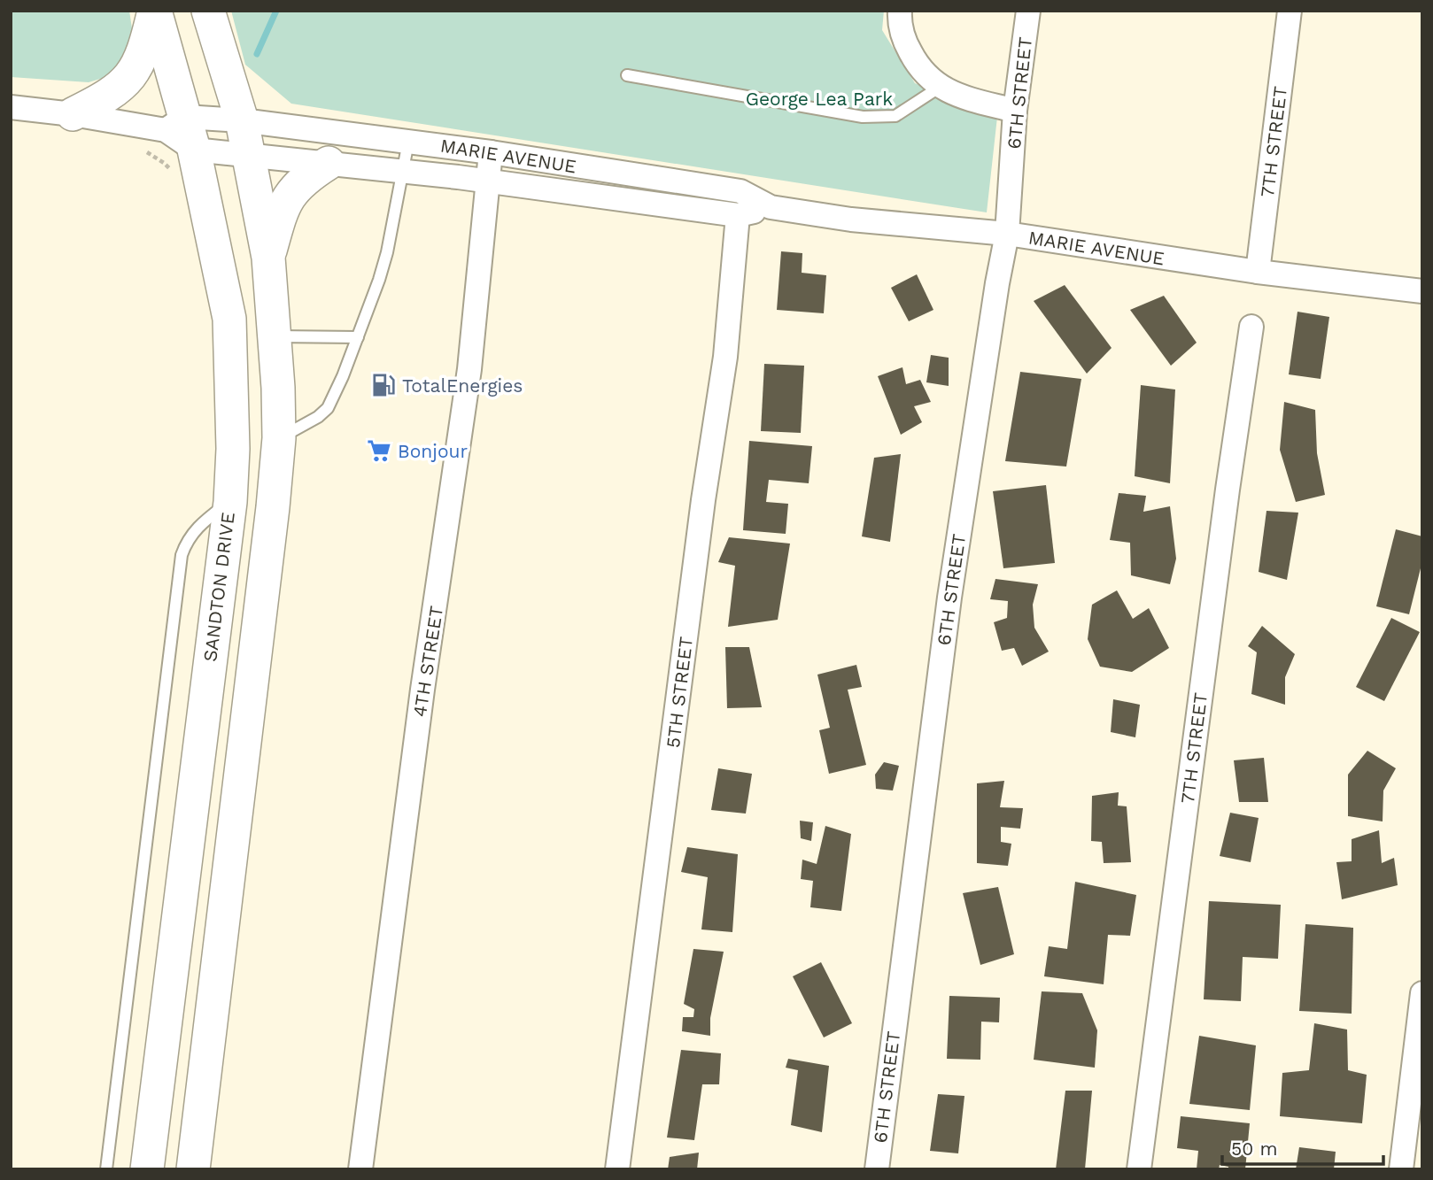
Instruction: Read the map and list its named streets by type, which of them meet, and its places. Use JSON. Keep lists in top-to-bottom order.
{
  "streets": {
    "main road": ["SANDTON DRIVE"],
    "street": [
      "6TH STREET",
      "7TH STREET",
      "MARIE AVENUE",
      "4TH STREET",
      "5TH STREET"
    ]
  },
  "crossings": [
    ["6TH STREET", "MARIE AVENUE"],
    ["7TH STREET", "MARIE AVENUE"],
    ["MARIE AVENUE", "SANDTON DRIVE"],
    ["MARIE AVENUE", "4TH STREET"],
    ["MARIE AVENUE", "5TH STREET"]
  ],
  "parks": ["George Lea Park"],
  "places": {
    "fuel station": ["TotalEnergies"],
    "supermarket": ["Bonjour"]
  },
  "scale_bar": "50 m"
}
